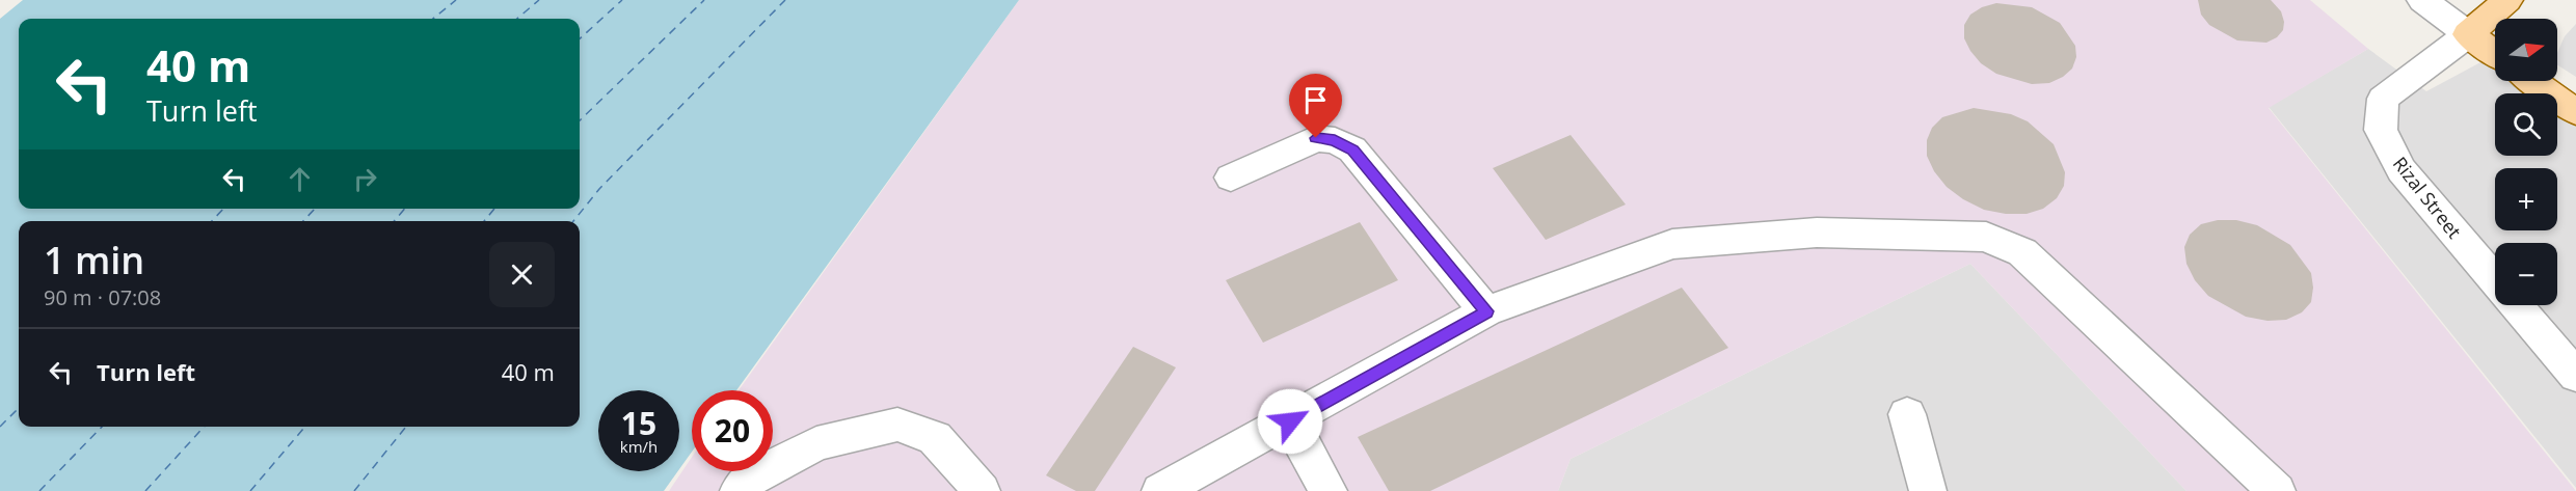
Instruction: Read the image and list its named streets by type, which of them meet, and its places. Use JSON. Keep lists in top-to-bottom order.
{
  "streets": {
    "main road": ["Rizal Street"]
  },
  "north": "right",
  "page": {
    "map_buttons": ["+", "−"],
    "turn": ["40 m", "Turn left"],
    "heading": ["1 min", "90 m · 07:08"],
    "list": [
      {
        "name": "Turn left",
        "value": "40 m"
      }
    ],
    "speed": "15 km/h",
    "limit": "20"
  }
}
